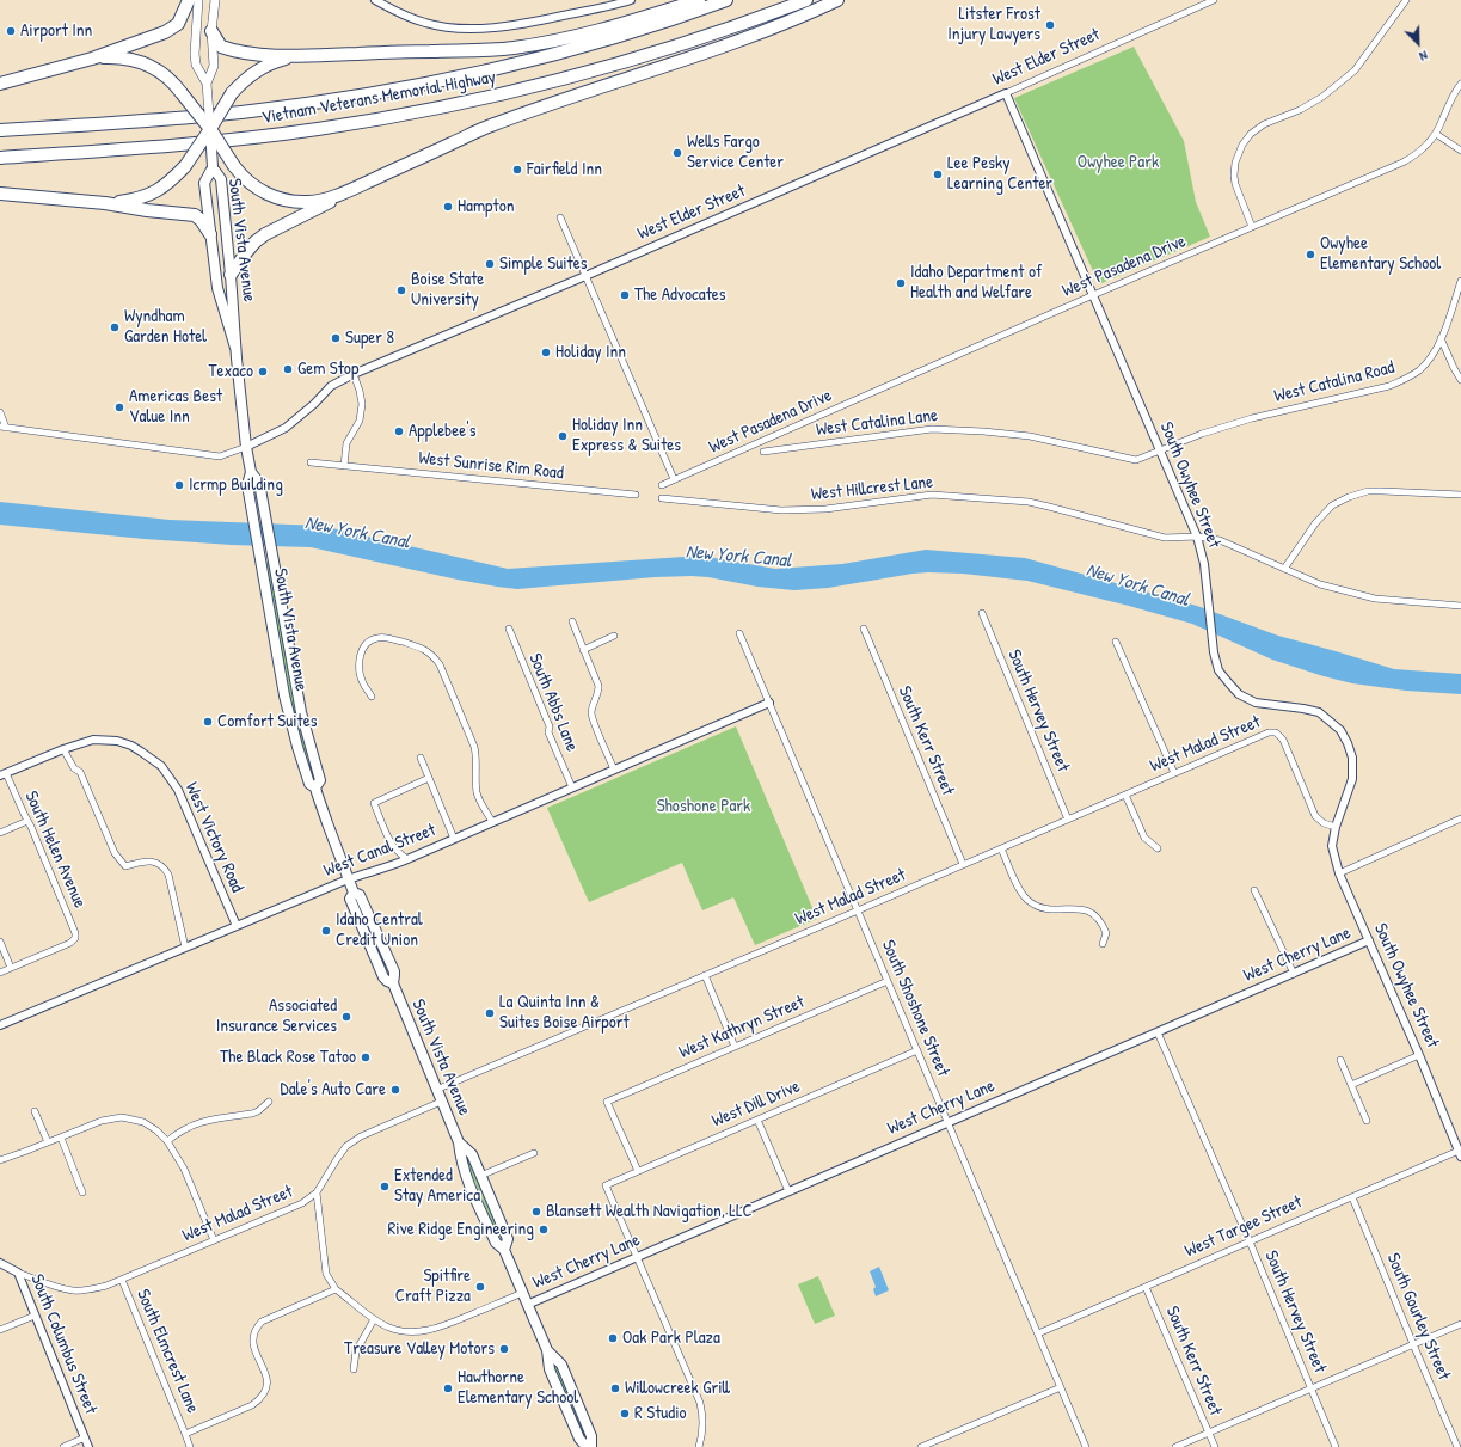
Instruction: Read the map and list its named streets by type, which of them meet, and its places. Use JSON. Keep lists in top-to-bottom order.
{
  "streets": {
    "highway": ["Vietnam Veterans Memorial Highway"],
    "main road": ["South Vista Avenue"],
    "street": [
      "West Elder Street",
      "West Pasadena Drive",
      "West Catalina Road",
      "West Catalina Lane",
      "West Sunrise Rim Road",
      "South Owyhee Street",
      "West Hillcrest Lane",
      "South Abbs Lane",
      "South Hervey Street",
      "South Kerr Street",
      "West Malad Street",
      "West Victory Road",
      "South Helen Avenue",
      "West Canal Street",
      "West Cherry Lane",
      "South Shoshone Street",
      "West Kathryn Street",
      "West Dill Drive",
      "West Targee Street",
      "South Gourley Street",
      "South Columbus Street",
      "South Elmcrest Lane"
    ]
  },
  "crossings": [
    ["West Elder Street", "South Vista Avenue"],
    ["West Elder Street", "South Owyhee Street"],
    ["South Vista Avenue", "West Malad Street"],
    ["South Vista Avenue", "West Canal Street"],
    ["South Vista Avenue", "West Cherry Lane"],
    ["West Pasadena Drive", "South Owyhee Street"],
    ["West Catalina Road", "West Catalina Lane"],
    ["West Catalina Road", "South Owyhee Street"],
    ["West Catalina Lane", "South Owyhee Street"],
    ["South Owyhee Street", "West Hillcrest Lane"],
    ["South Owyhee Street", "West Malad Street"],
    ["South Owyhee Street", "West Cherry Lane"],
    ["South Owyhee Street", "West Targee Street"],
    ["South Abbs Lane", "West Canal Street"],
    ["South Hervey Street", "West Malad Street"],
    ["South Hervey Street", "West Cherry Lane"],
    ["South Hervey Street", "West Targee Street"],
    ["South Kerr Street", "West Malad Street"],
    ["South Kerr Street", "West Targee Street"],
    ["West Malad Street", "South Shoshone Street"],
    ["West Malad Street", "South Columbus Street"],
    ["West Malad Street", "South Elmcrest Lane"],
    ["West Victory Road", "South Helen Avenue"],
    ["West Victory Road", "West Canal Street"],
    ["West Canal Street", "South Shoshone Street"],
    ["West Cherry Lane", "South Shoshone Street"],
    ["West Cherry Lane", "West Dill Drive"],
    ["South Shoshone Street", "West Kathryn Street"],
    ["South Shoshone Street", "West Dill Drive"],
    ["South Shoshone Street", "West Targee Street"],
    ["West Kathryn Street", "West Dill Drive"],
    ["West Targee Street", "South Gourley Street"]
  ],
  "water": ["New York Canal"],
  "parks": ["Owyhee Park", "Shoshone Park"],
  "places": [
    "Litster Frost Injury Lawyers",
    "Airport Inn",
    "Wells Fargo Service Center",
    "Fairfield Inn",
    "Lee Pesky Learning Center",
    "Hampton",
    "Owyhee Elementary School",
    "Simple Suites",
    "Idaho Department of Health and Welfare",
    "Boise State University",
    "The Advocates",
    "Wyndham Garden Hotel",
    "Super 8",
    "Holiday Inn",
    "Gem Stop",
    "Texaco",
    "Americas Best Value Inn",
    "Applebee's",
    "Holiday Inn Express & Suites",
    "Icrmp Building",
    "Comfort Suites",
    "Idaho Central Credit Union",
    "La Quinta Inn & Suites Boise Airport",
    "Associated Insurance Services",
    "The Black Rose Tatoo",
    "Dale's Auto Care",
    "Extended Stay America",
    "Blansett Wealth Navigation, LLC",
    "Rive Ridge Engineering",
    "Spitfire Craft Pizza",
    "Oak Park Plaza",
    "Treasure Valley Motors",
    "Hawthorne Elementary School",
    "Willowcreek Grill",
    "R Studio"
  ],
  "north": "bottom right"
}
